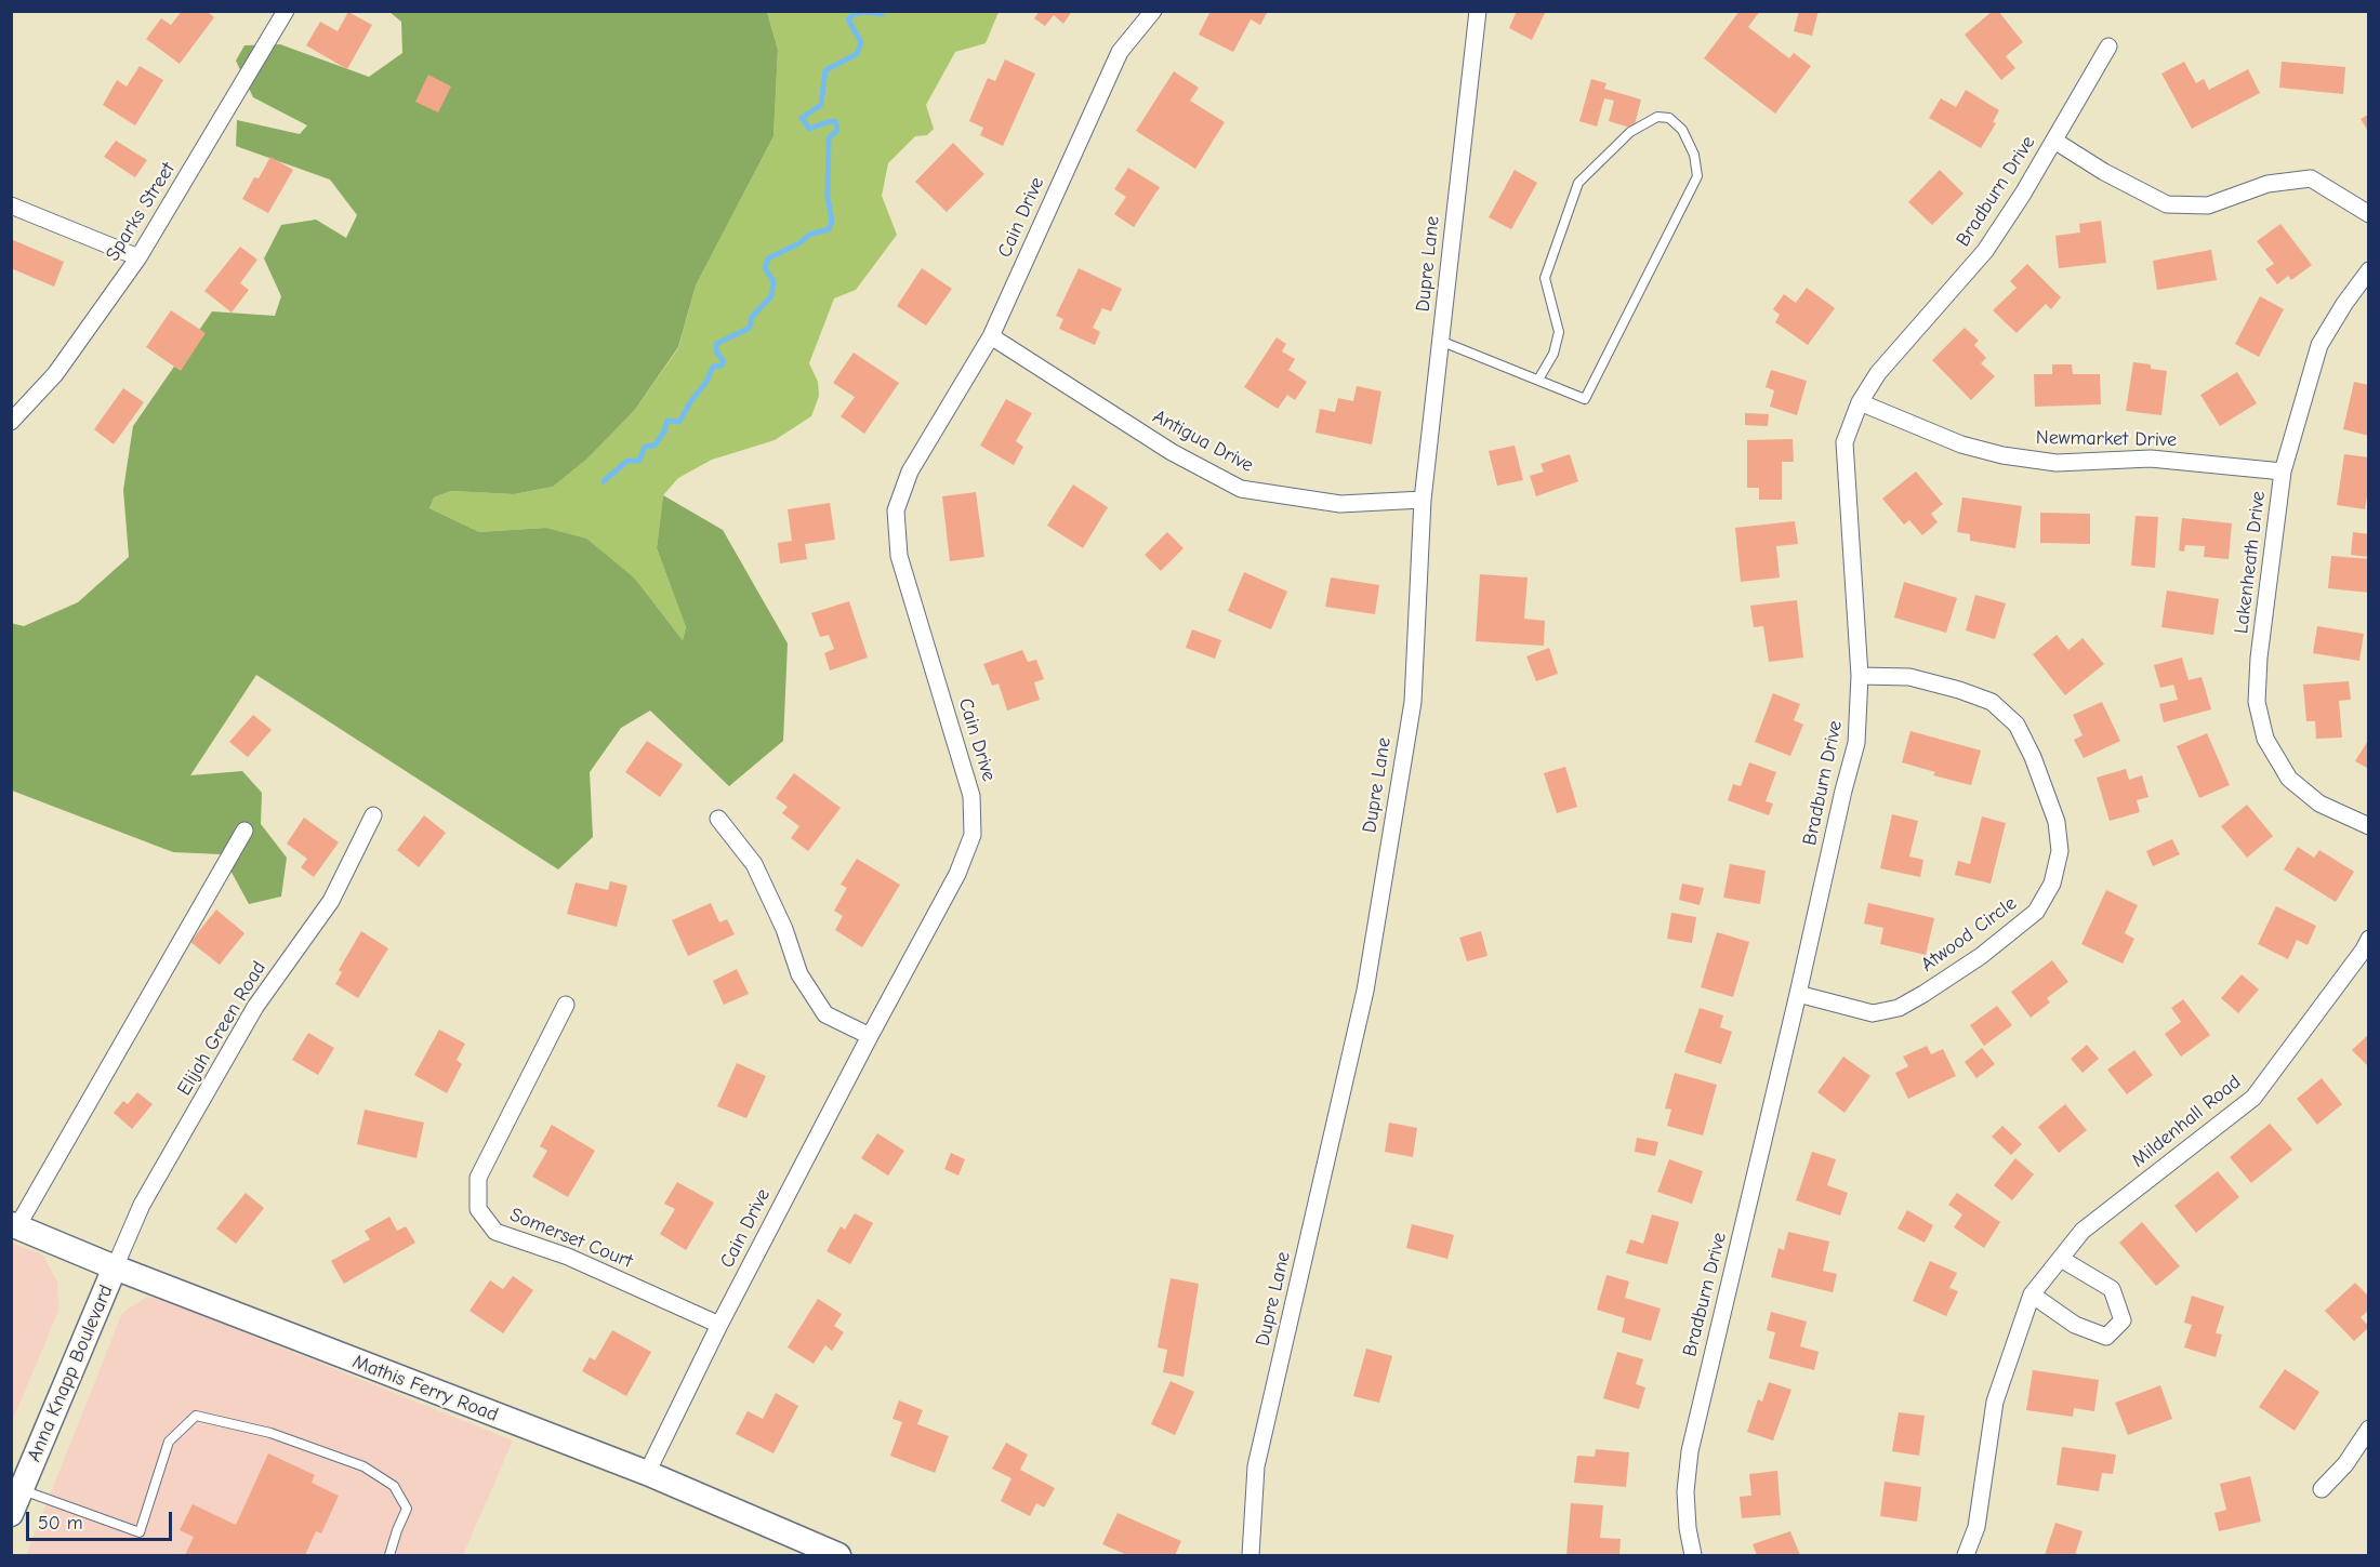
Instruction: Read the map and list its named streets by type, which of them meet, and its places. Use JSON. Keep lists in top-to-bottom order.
{
  "streets": {
    "main road": ["Anna Knapp Boulevard", "Mathis Ferry Road"],
    "street": [
      "Bradburn Drive",
      "Sparks Street",
      "Cain Drive",
      "Dupre Lane",
      "Newmarket Drive",
      "Antigua Drive",
      "Lakenheath Drive",
      "Atwood Circle",
      "Elijah Green Road",
      "Mildenhall Road",
      "Somerset Court"
    ]
  },
  "crossings": [
    ["Bradburn Drive", "Newmarket Drive"],
    ["Bradburn Drive", "Atwood Circle"],
    ["Cain Drive", "Antigua Drive"],
    ["Cain Drive", "Somerset Court"],
    ["Cain Drive", "Mathis Ferry Road"],
    ["Dupre Lane", "Antigua Drive"],
    ["Newmarket Drive", "Lakenheath Drive"],
    ["Elijah Green Road", "Anna Knapp Boulevard"],
    ["Elijah Green Road", "Mathis Ferry Road"],
    ["Anna Knapp Boulevard", "Mathis Ferry Road"]
  ],
  "scale_bar": "50 m"
}
